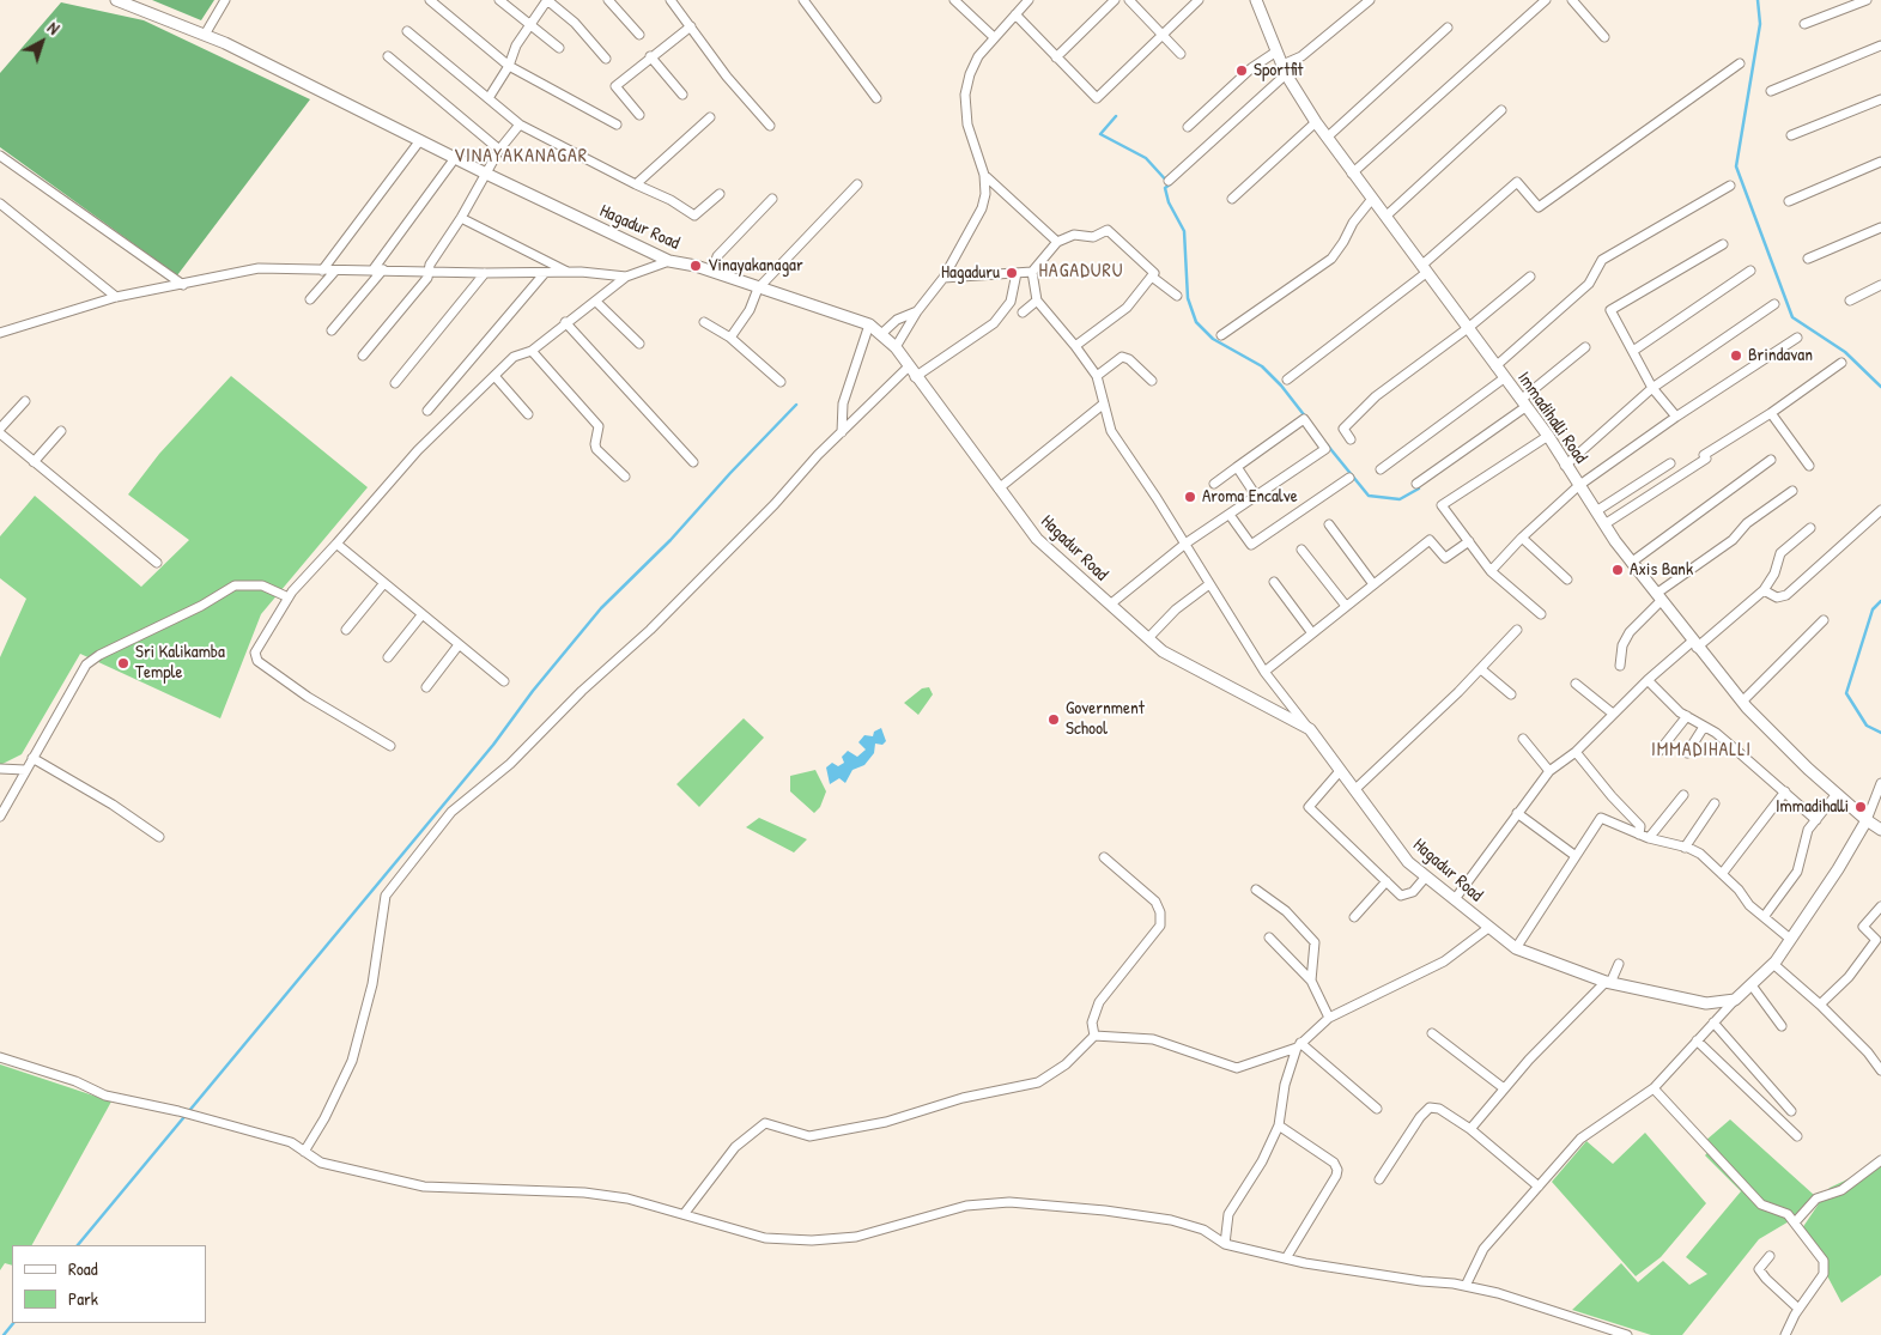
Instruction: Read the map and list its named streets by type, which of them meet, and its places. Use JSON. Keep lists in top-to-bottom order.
{
  "streets": {
    "street": ["Hagadur Road", "Immadihalli Road"]
  },
  "districts": ["VINAYAKANAGAR", "HAGADURU", "IMMADIHALLI"],
  "places": [
    "Sportfit",
    "Vinayakanagar",
    "Hagaduru",
    "Brindavan",
    "Aroma Encalve",
    "Axis Bank",
    "Sri Kalikamba Temple",
    "Government School",
    "Immadihalli"
  ],
  "legend": ["Road", "Park"],
  "north": "top right"
}
